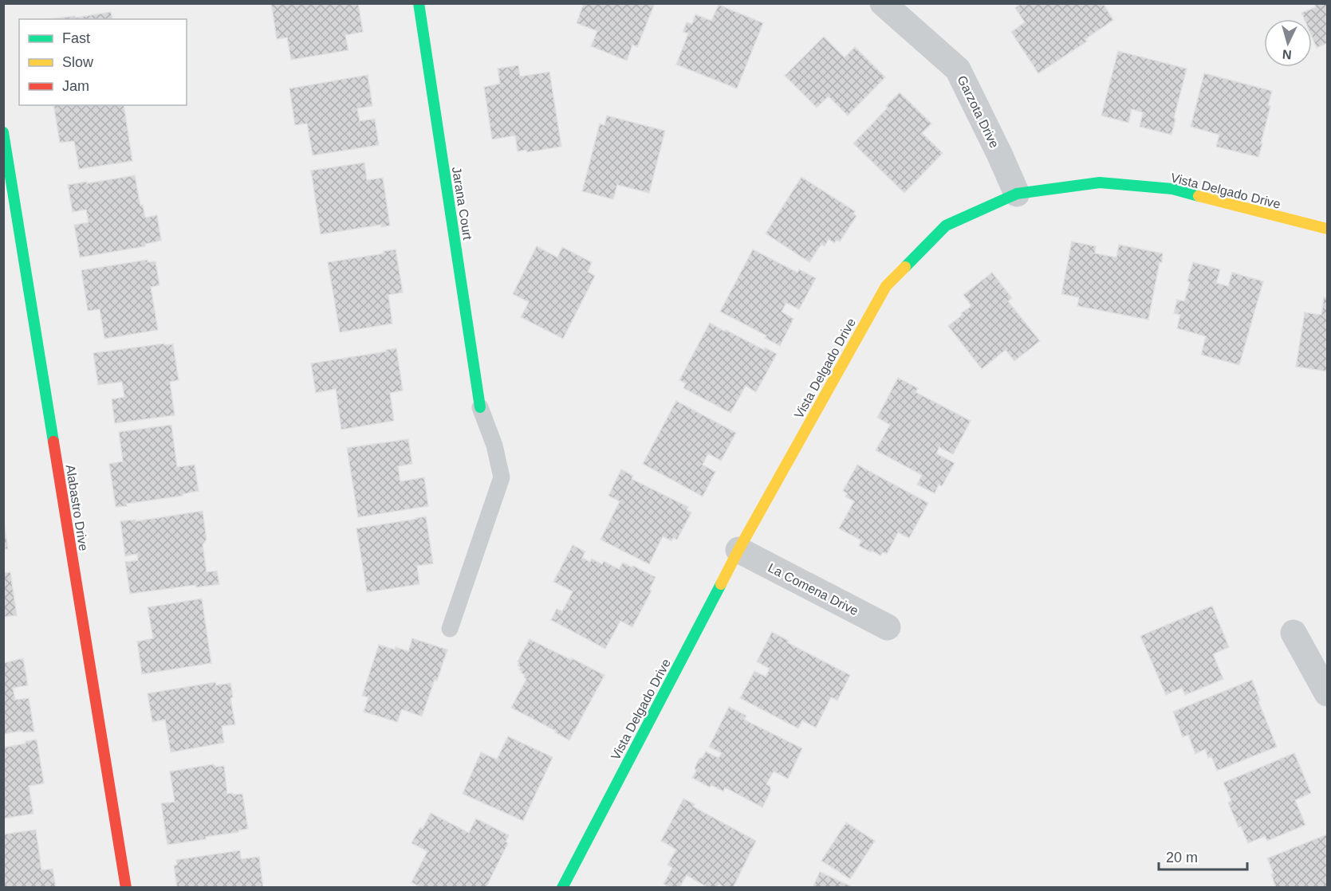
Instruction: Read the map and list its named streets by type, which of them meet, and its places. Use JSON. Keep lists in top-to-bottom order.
{
  "streets": {
    "street": [
      "Garzota Drive",
      "Vista Delgado Drive",
      "Jarana Court",
      "Alabastro Drive",
      "La Comena Drive"
    ]
  },
  "crossings": [
    ["Garzota Drive", "Vista Delgado Drive"],
    ["Vista Delgado Drive", "La Comena Drive"]
  ],
  "legend": ["Fast", "Slow", "Jam"],
  "scale_bar": "20 m",
  "north": "bottom"
}
